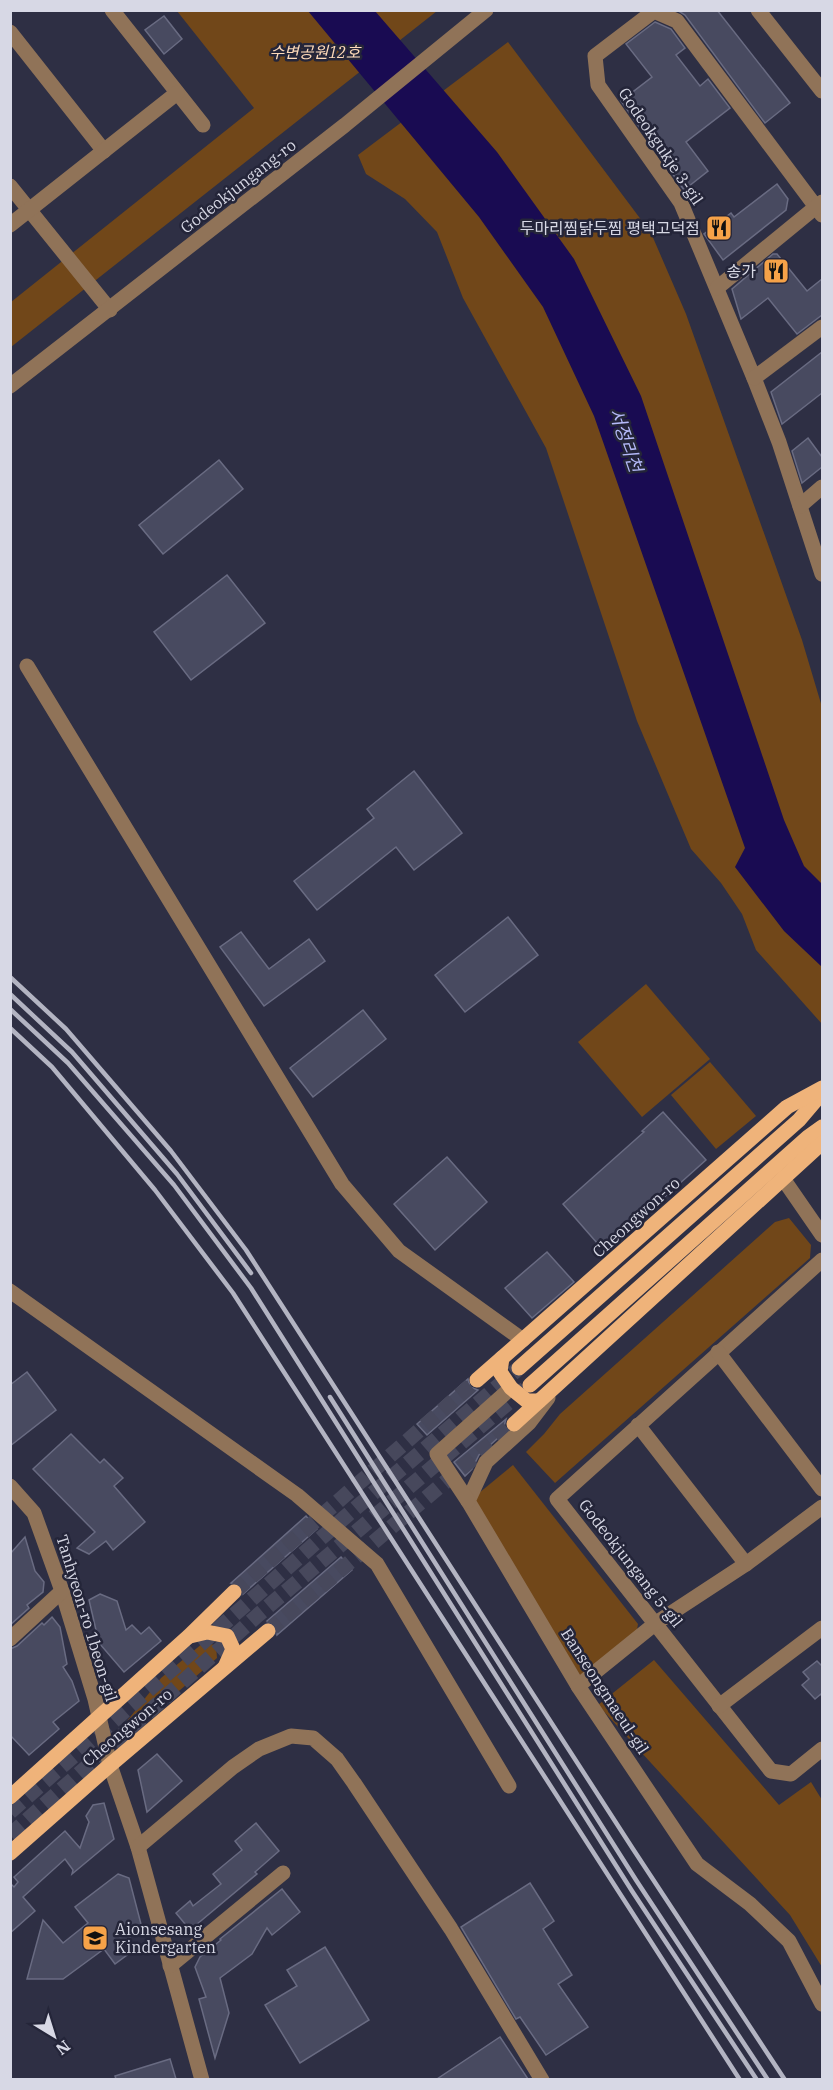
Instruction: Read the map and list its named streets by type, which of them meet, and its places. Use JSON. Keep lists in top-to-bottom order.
{
  "streets": {
    "main road": ["Cheongwon-ro"],
    "street": [
      "Godeokgukje 3-gil",
      "Godeokjungang-ro",
      "Godeokjungang 5-gil",
      "Tanhyeon-ro 1beon-gil",
      "Banseongmaeul-gil"
    ]
  },
  "crossings": [
    ["Cheongwon-ro", "Tanhyeon-ro 1beon-gil"]
  ],
  "water": ["서정리천"],
  "parks": ["수변공원12호"],
  "places": {
    "restaurant": ["두마리찜닭두찜 평택고덕점", "송가"],
    "school or university": ["Aionsesang Kindergarten"]
  },
  "north": "bottom right"
}
